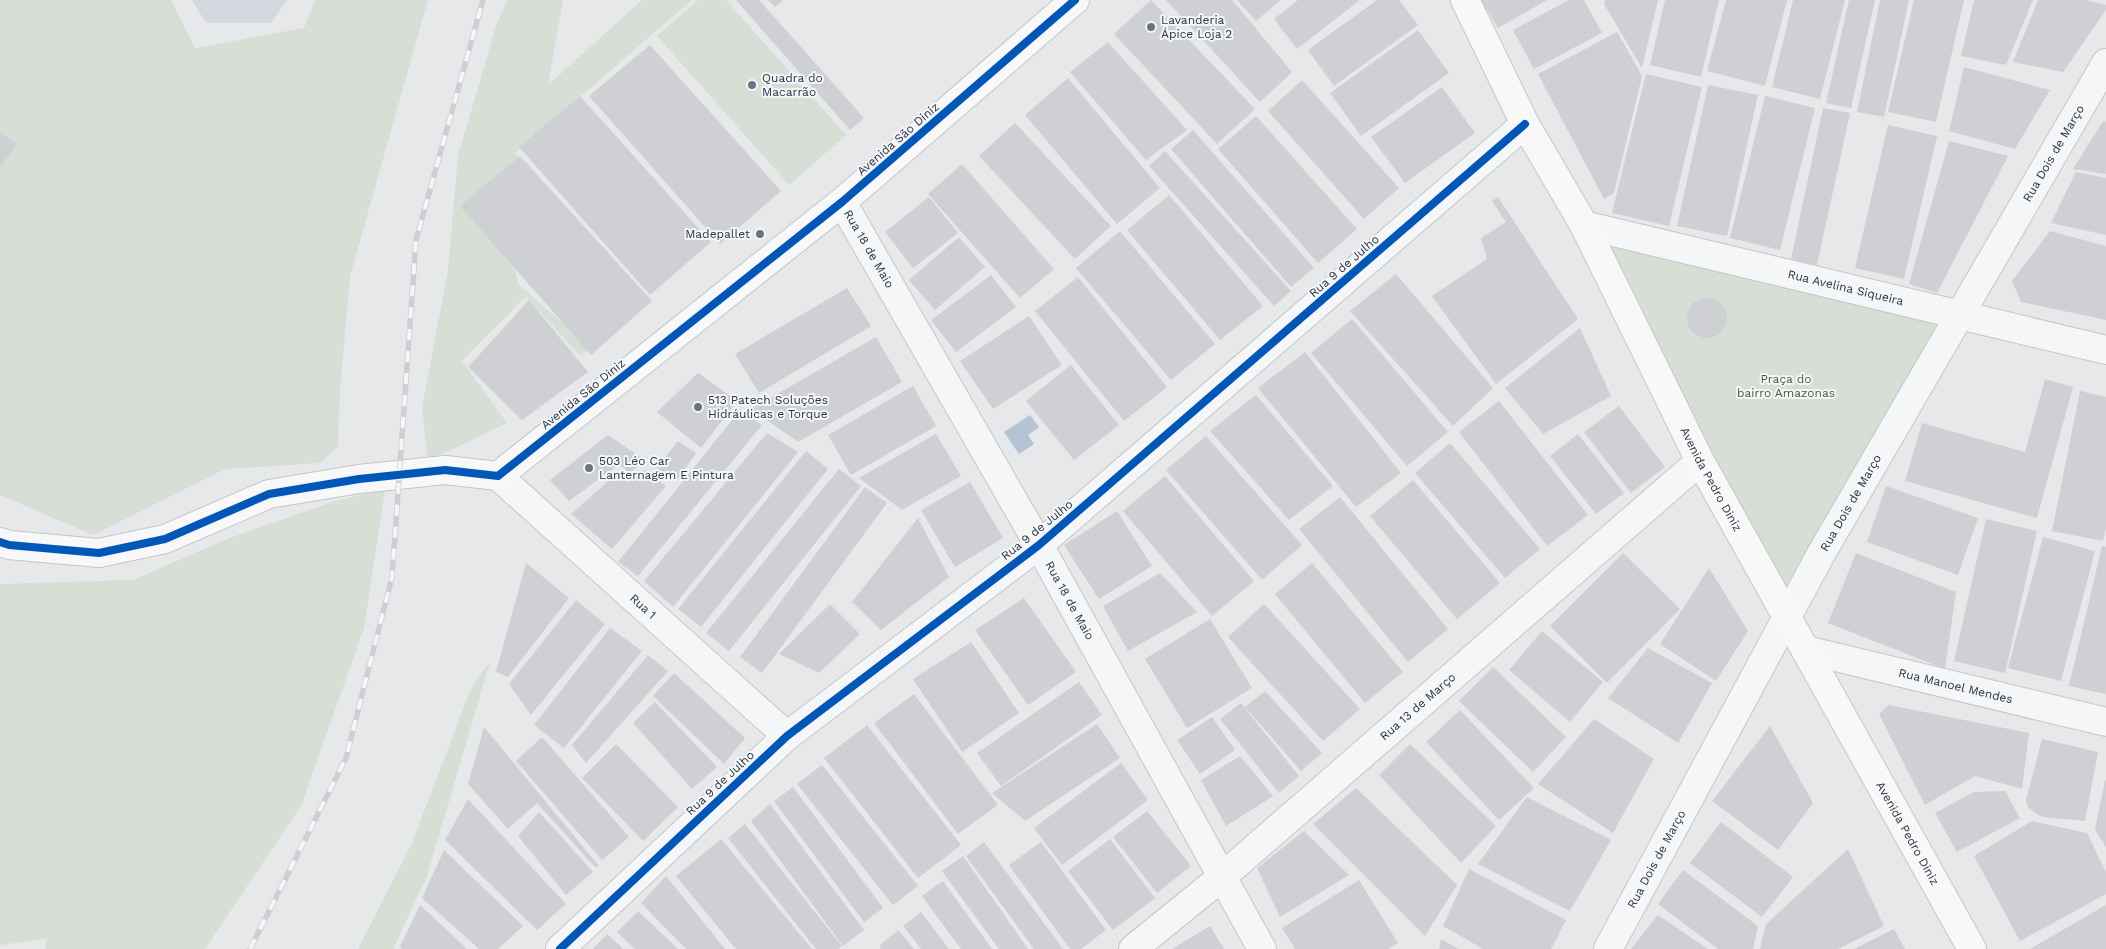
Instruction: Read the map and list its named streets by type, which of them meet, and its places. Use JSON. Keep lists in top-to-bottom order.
{
  "streets": {
    "street": [
      "Avenida São Diniz",
      "Rua Dois de Março",
      "Rua 18 de Maio",
      "Rua 9 de Julho",
      "Rua Avelina Siqueira",
      "Avenida Pedro Diniz",
      "Rua 1",
      "Rua Manoel Mendes",
      "Rua 13 de Março"
    ]
  },
  "crossings": [
    ["Avenida São Diniz", "Rua 18 de Maio"],
    ["Avenida São Diniz", "Rua 1"],
    ["Rua Dois de Março", "Rua Avelina Siqueira"],
    ["Rua Dois de Março", "Avenida Pedro Diniz"],
    ["Rua 18 de Maio", "Rua 9 de Julho"],
    ["Rua 18 de Maio", "Rua 13 de Março"],
    ["Rua 9 de Julho", "Avenida Pedro Diniz"],
    ["Rua 9 de Julho", "Rua 1"],
    ["Rua Avelina Siqueira", "Avenida Pedro Diniz"],
    ["Avenida Pedro Diniz", "Rua Manoel Mendes"],
    ["Avenida Pedro Diniz", "Rua 13 de Março"]
  ],
  "parks": ["Praça do bairro Amazonas"],
  "places": [
    "Lavanderia Ápice Loja 2",
    "Quadra do Macarrão",
    "Madepallet",
    "513 Patech Soluções Hidráulicas e Torque",
    "503 Léo Car Lanternagem E Pintura"
  ]
}
